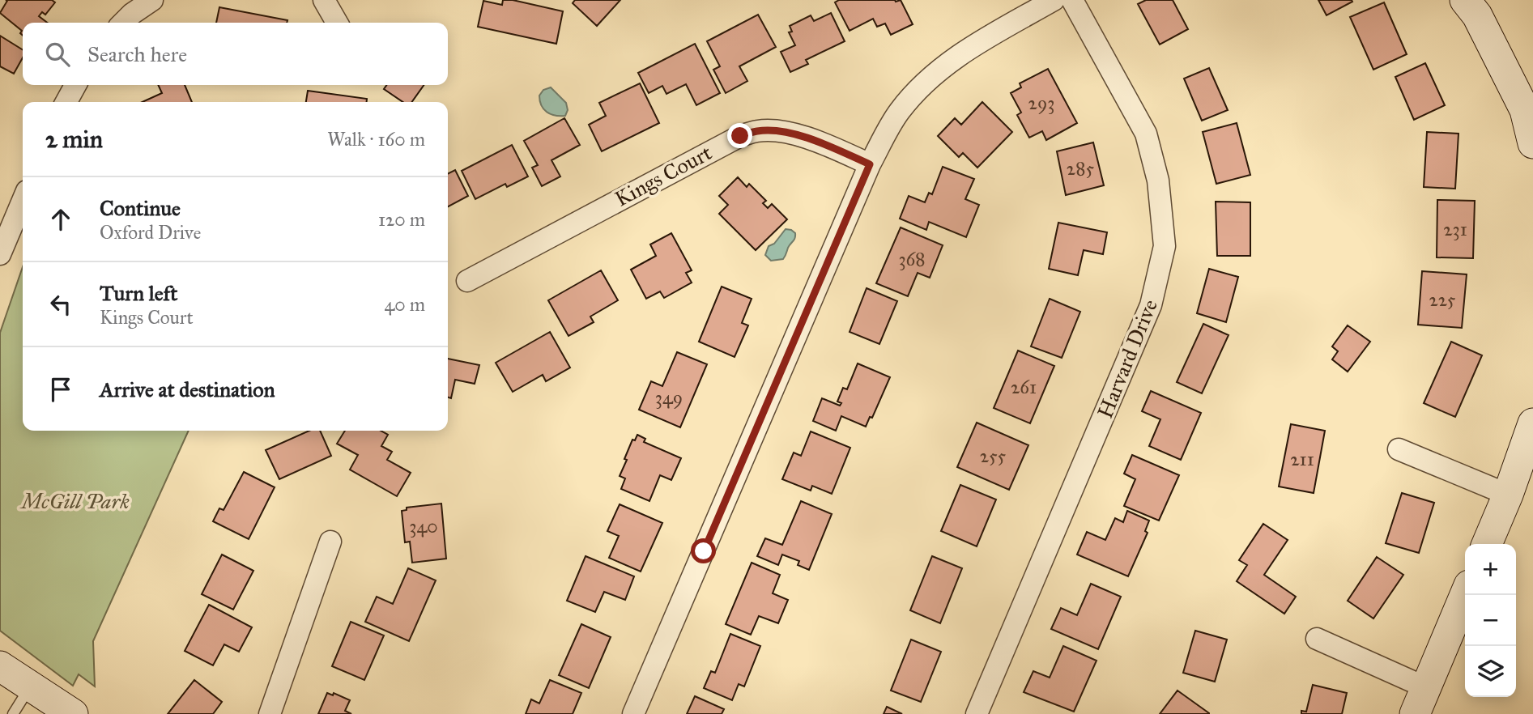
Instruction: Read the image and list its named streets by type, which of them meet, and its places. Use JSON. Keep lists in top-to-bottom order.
{
  "streets": {
    "street": ["Kings Court", "Harvard Drive"]
  },
  "parks": ["McGill Park"],
  "house_numbers": [
    "293",
    "285",
    "231",
    "368",
    "225",
    "261",
    "349",
    "255",
    "211",
    "340"
  ],
  "page": {
    "search": "Search here",
    "heading": ["2 min", "Walk · 160 m"],
    "list": [
      ["Continue", "Oxford Drive", "120 m"],
      ["Turn left", "Kings Court", "40 m"],
      "Arrive at destination"
    ],
    "map_buttons": ["+", "−"]
  }
}
